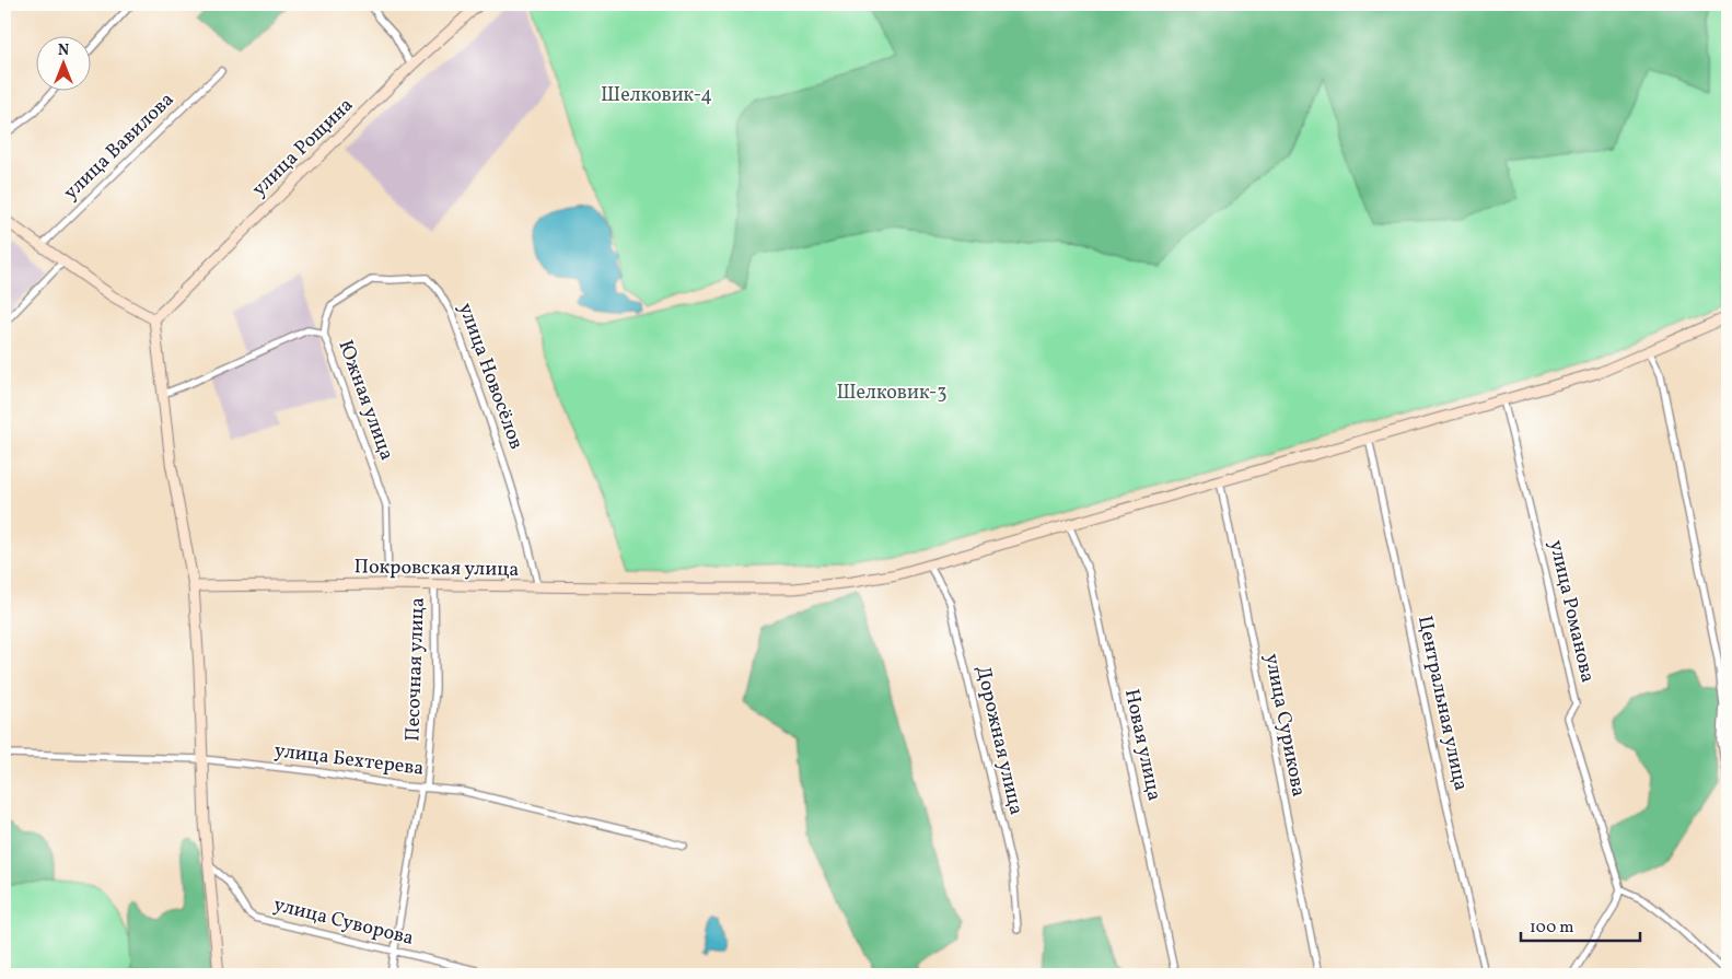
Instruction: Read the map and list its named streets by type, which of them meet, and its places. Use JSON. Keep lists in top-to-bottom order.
{
  "streets": {
    "street": [
      "улица Вавилова",
      "улица Рощина",
      "улица Новосёлов",
      "Южная улица",
      "Покровская улица",
      "улица Романова",
      "Песочная улица",
      "Центральная улица",
      "улица Сурикова",
      "Дорожная улица",
      "Новая улица",
      "улица Бехтерева",
      "улица Суворова"
    ]
  },
  "crossings": [
    ["улица Новосёлов", "Южная улица"],
    ["улица Новосёлов", "Покровская улица"],
    ["Южная улица", "Покровская улица"],
    ["Покровская улица", "улица Романова"],
    ["Покровская улица", "Песочная улица"],
    ["Покровская улица", "Центральная улица"],
    ["Покровская улица", "улица Сурикова"],
    ["Покровская улица", "Дорожная улица"],
    ["Покровская улица", "Новая улица"],
    ["Песочная улица", "улица Бехтерева"],
    ["Песочная улица", "улица Суворова"]
  ],
  "parks": ["Шелковик-4", "Шелковик-3"],
  "scale_bar": "100 m",
  "north": "top"
}
